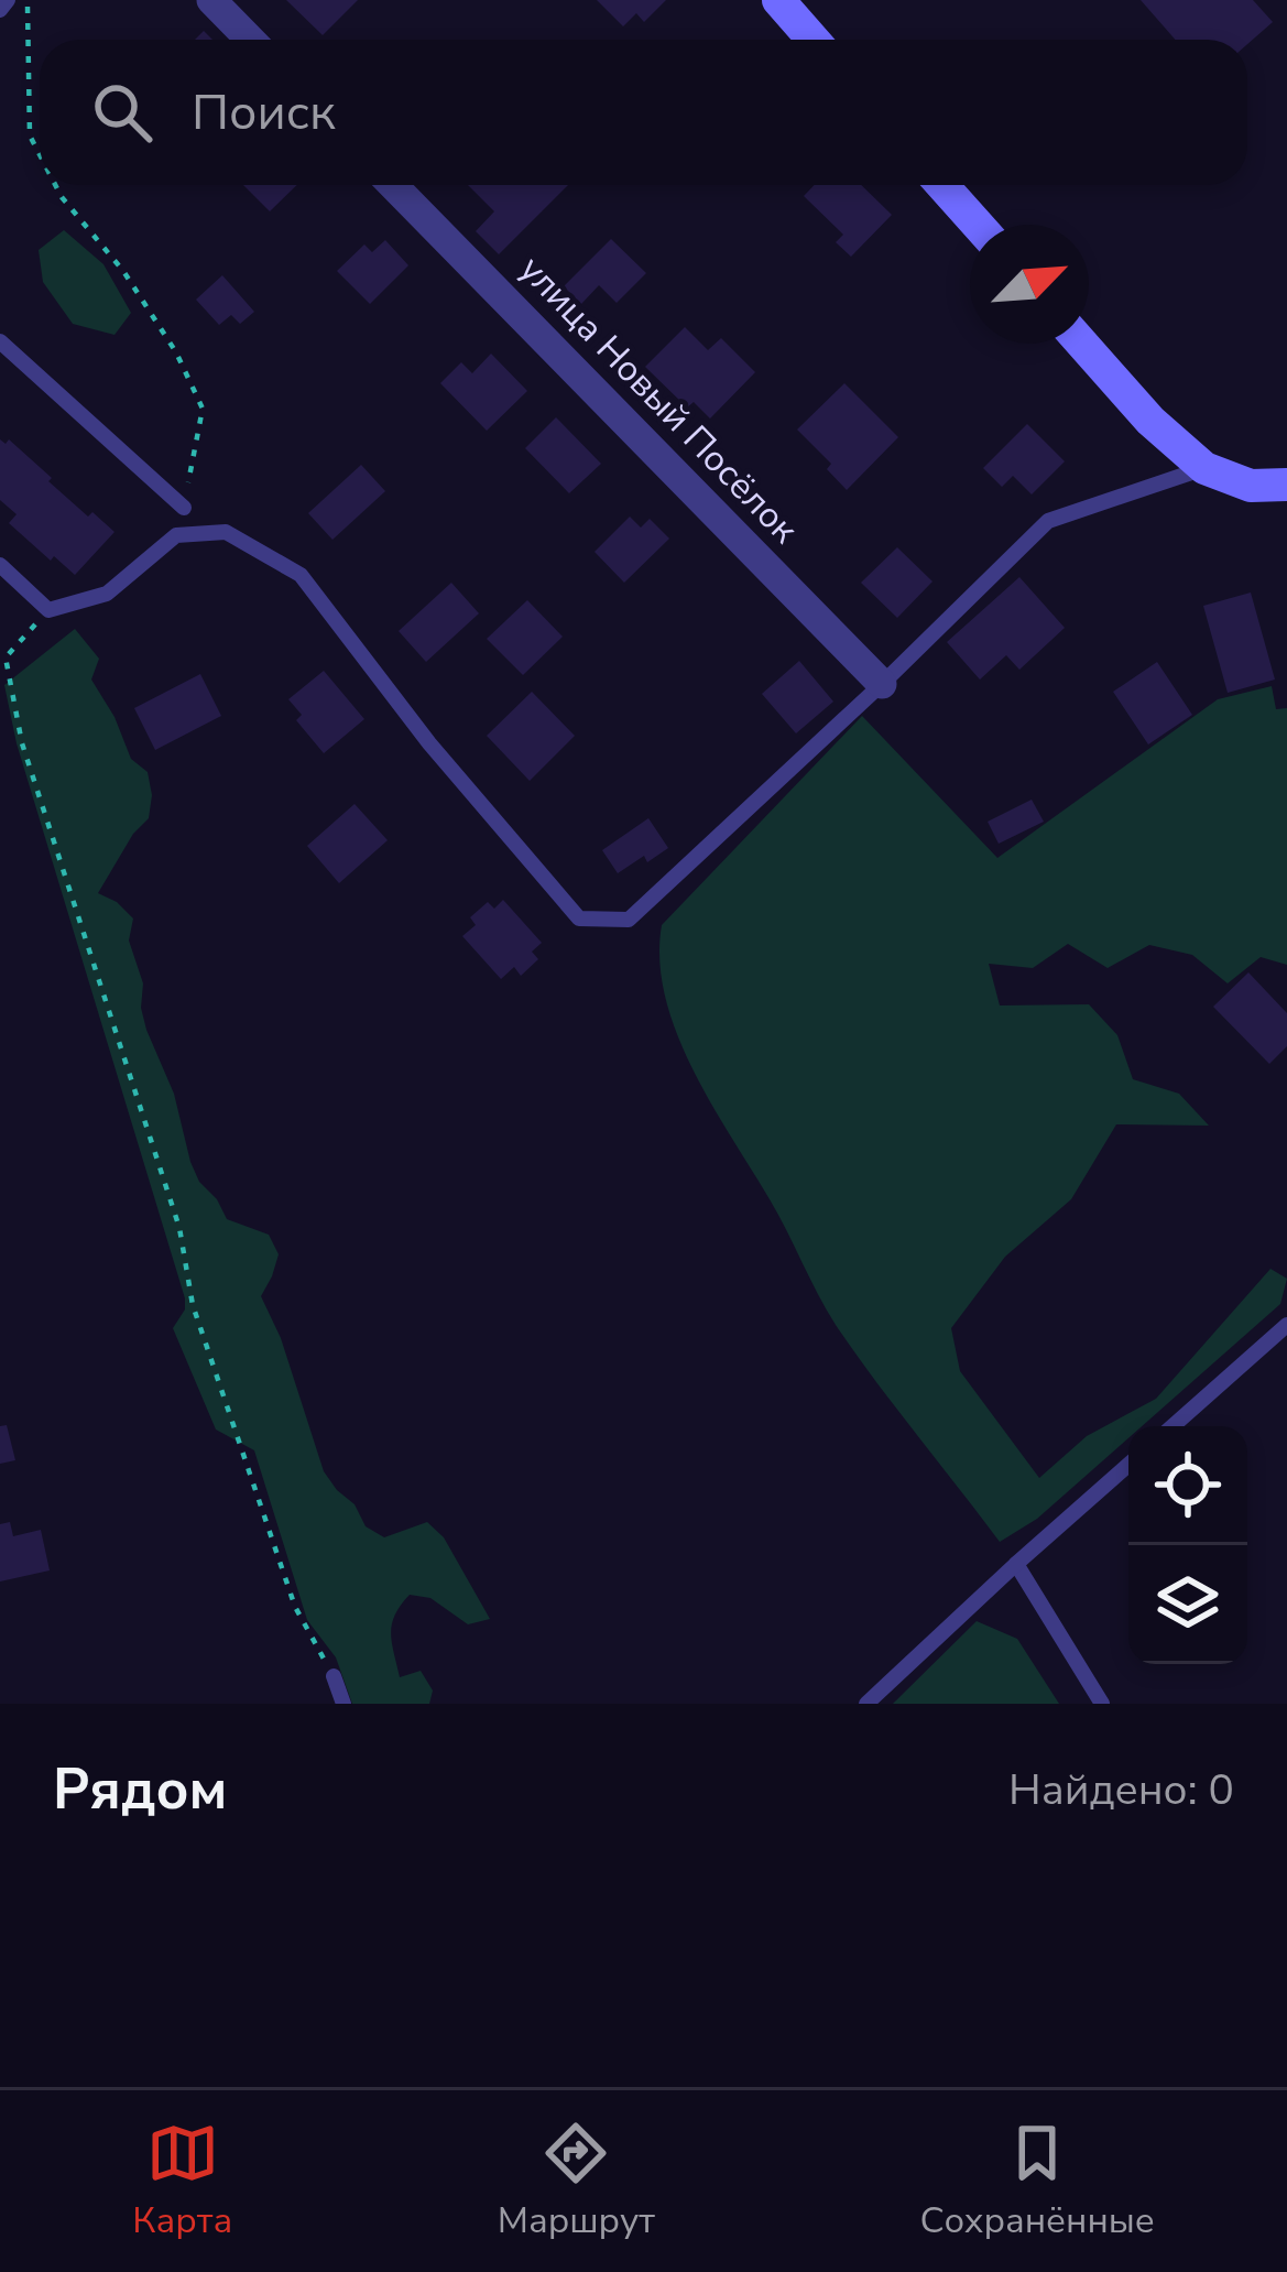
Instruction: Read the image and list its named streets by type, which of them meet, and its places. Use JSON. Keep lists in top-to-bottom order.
{
  "streets": {
    "street": ["улица Новый Посёлок"]
  },
  "north": "top right",
  "page": {
    "search": "Поиск",
    "heading": ["Рядом", "Найдено: 0"],
    "nav": ["Карта", "Маршрут", "Сохранённые"]
  }
}
